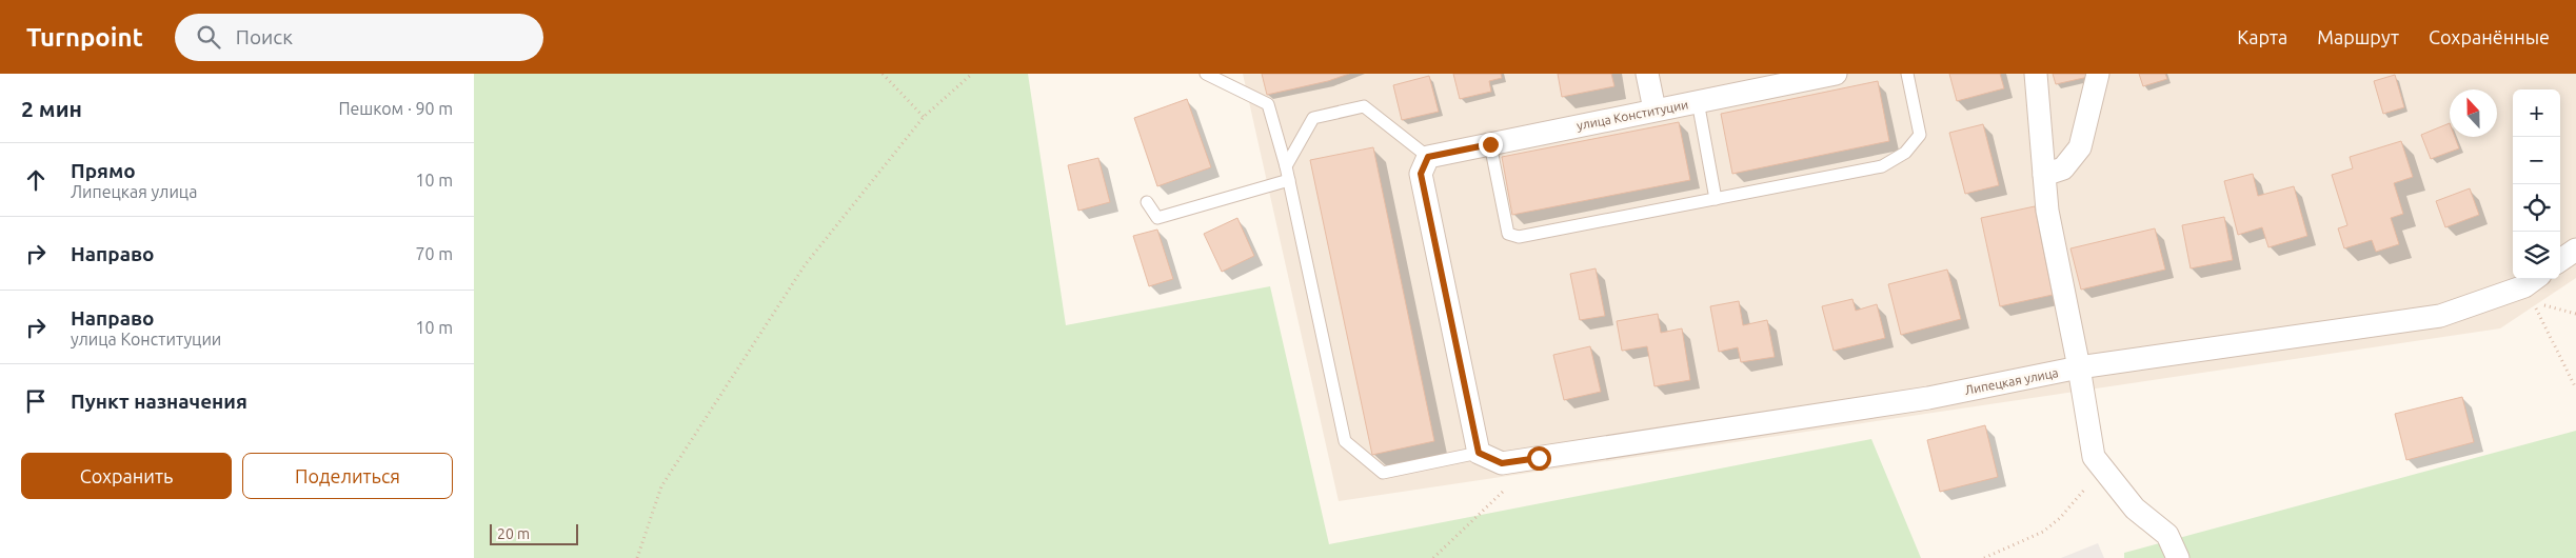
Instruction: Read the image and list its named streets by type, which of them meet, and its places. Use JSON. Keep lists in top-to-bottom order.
{
  "streets": {
    "street": ["улица Конституции", "Липецкая улица"]
  },
  "scale_bar": "20 m",
  "north": "top",
  "page": {
    "header": "Turnpoint",
    "search": "Поиск",
    "nav": ["Карта", "Маршрут", "Сохранённые"],
    "heading": ["2 мин", "Пешком · 90 m"],
    "map_buttons": ["+", "−"],
    "list": [
      ["Прямо", "Липецкая улица", "10 m"],
      ["Направо", "70 m"],
      ["Направо", "улица Конституции", "10 m"],
      "Пункт назначения"
    ],
    "buttons": ["Сохранить", "Поделиться"],
    "scale": "20 m"
  }
}
